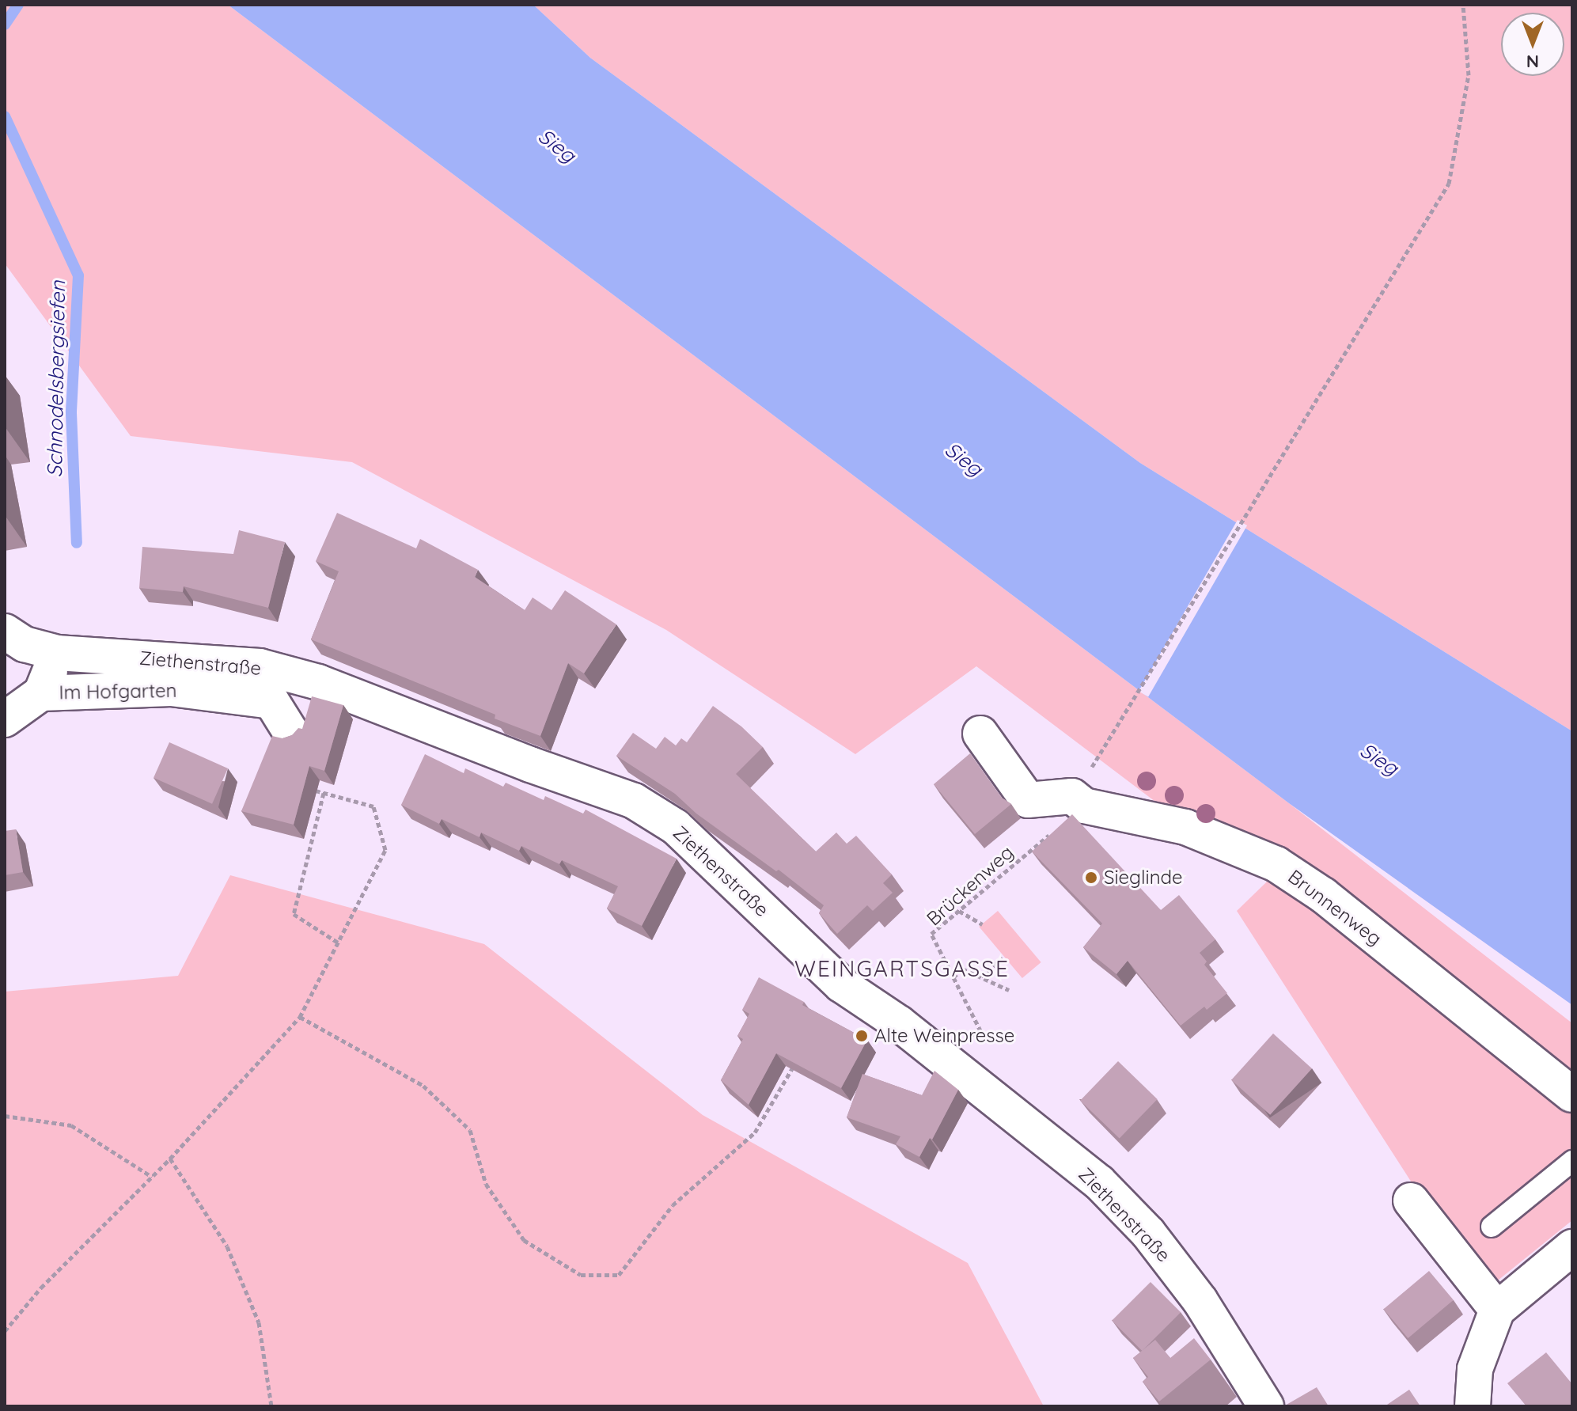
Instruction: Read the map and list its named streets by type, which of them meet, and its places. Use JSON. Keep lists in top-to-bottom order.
{
  "streets": {
    "main road": ["Ziethenstraße", "Im Hofgarten", "Brunnenweg"],
    "path": ["Brückenweg"]
  },
  "crossings": [
    ["Ziethenstraße", "Im Hofgarten"],
    ["Brückenweg", "Brunnenweg"]
  ],
  "districts": ["WEINGARTSGASSE"],
  "water": ["Sieg", "Schnodelsbergsiefen"],
  "places": ["Sieglinde", "Alte Weinpresse"],
  "north": "bottom"
}
